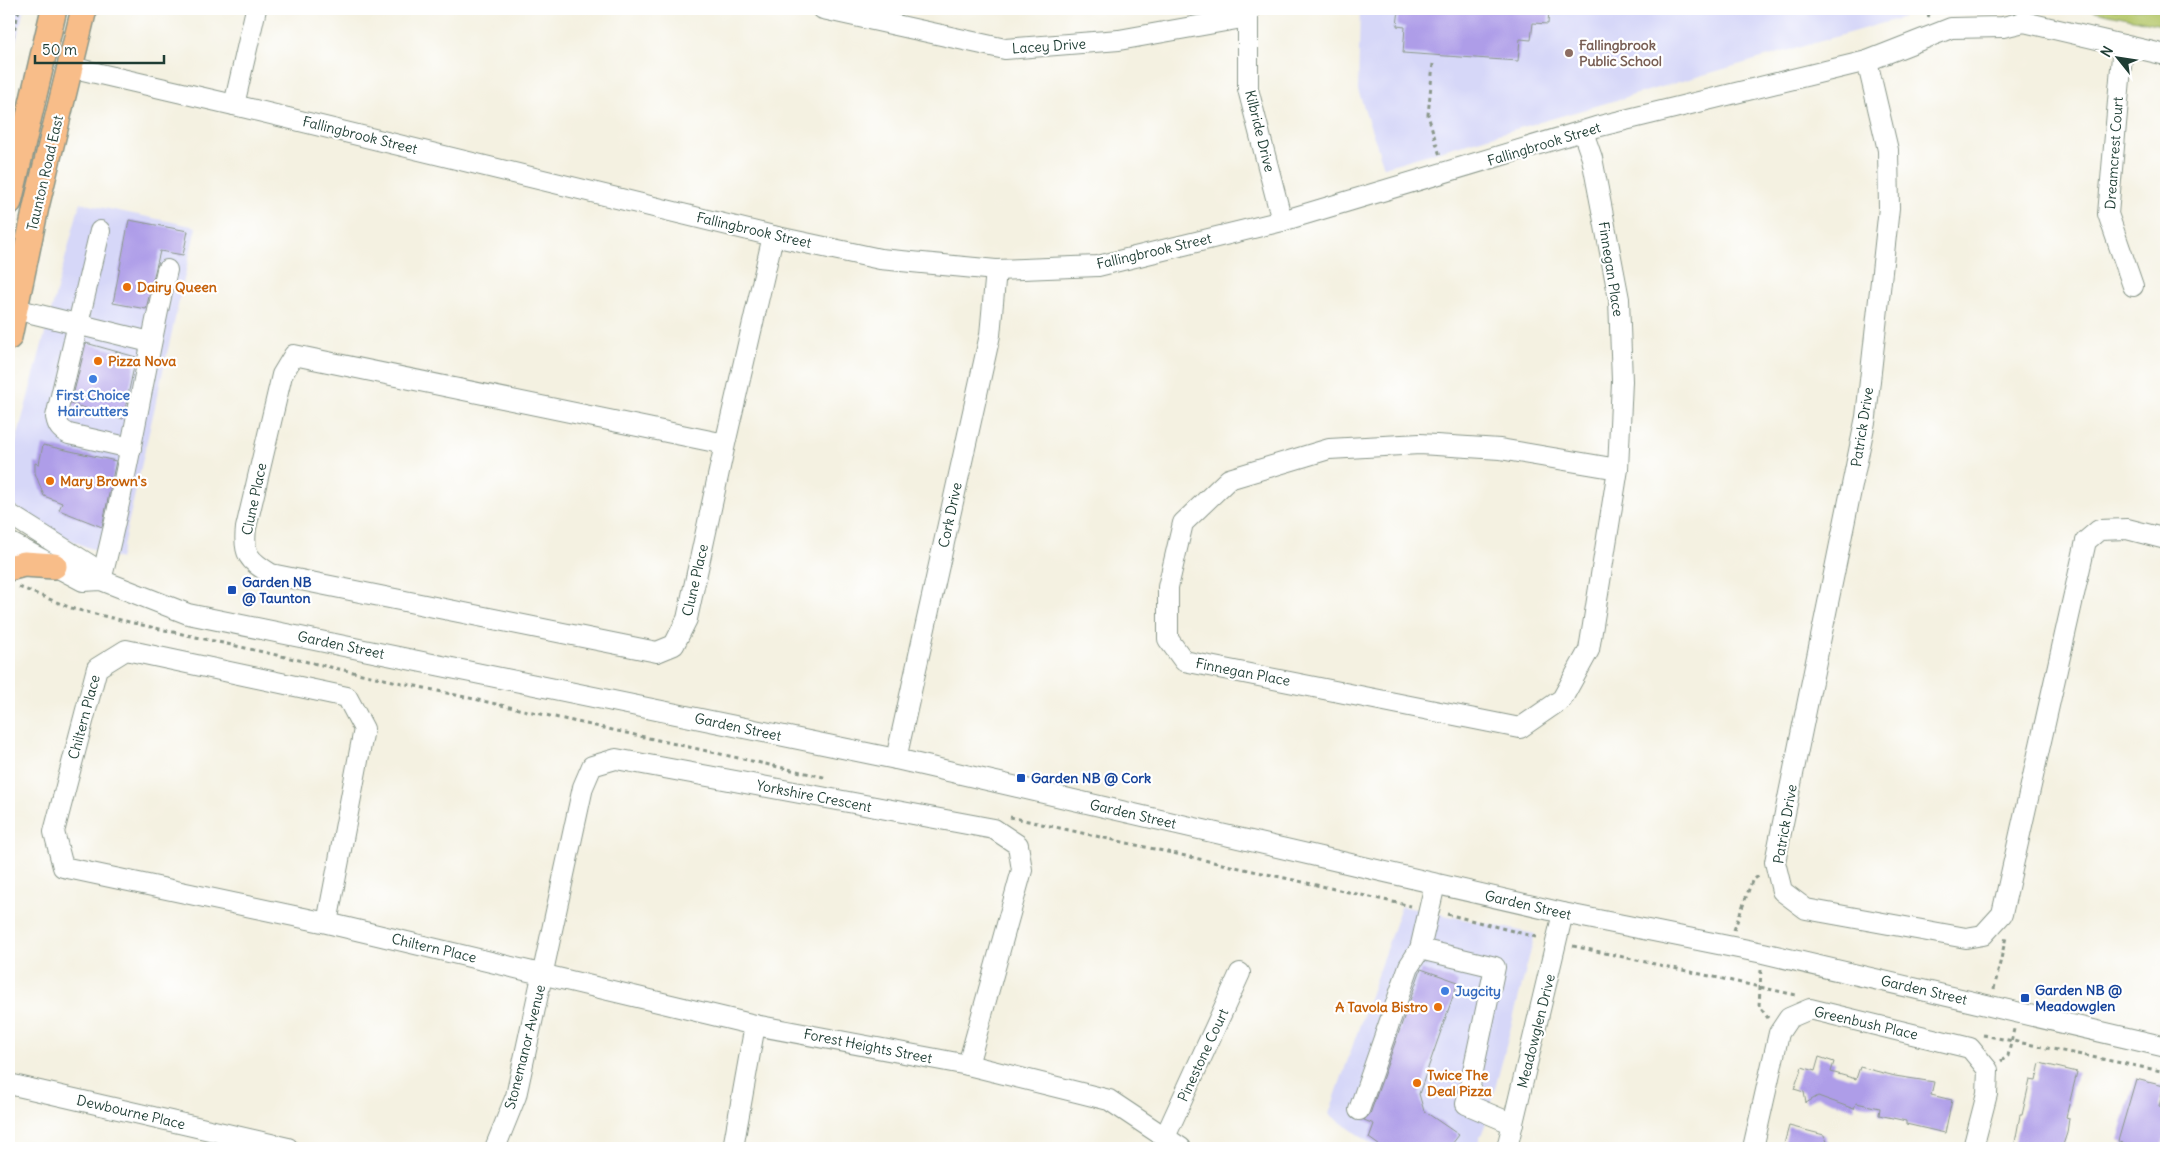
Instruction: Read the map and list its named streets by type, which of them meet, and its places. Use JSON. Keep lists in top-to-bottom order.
{
  "streets": {
    "main road": ["Taunton Road East"],
    "street": [
      "Lacey Drive",
      "Kilbride Drive",
      "Fallingbrook Street",
      "Dreamcrest Court",
      "Finnegan Place",
      "Patrick Drive",
      "Clune Place",
      "Cork Drive",
      "Garden Street",
      "Chiltern Place",
      "Yorkshire Crescent",
      "Greenbush Place",
      "Meadowglen Drive",
      "Forest Heights Street",
      "Stonemanor Avenue",
      "Pinestone Court",
      "Dewbourne Place"
    ]
  },
  "crossings": [
    ["Lacey Drive", "Kilbride Drive"],
    ["Kilbride Drive", "Fallingbrook Street"],
    ["Fallingbrook Street", "Dreamcrest Court"],
    ["Fallingbrook Street", "Taunton Road East"],
    ["Fallingbrook Street", "Finnegan Place"],
    ["Fallingbrook Street", "Patrick Drive"],
    ["Fallingbrook Street", "Clune Place"],
    ["Fallingbrook Street", "Cork Drive"],
    ["Cork Drive", "Garden Street"],
    ["Garden Street", "Meadowglen Drive"],
    ["Chiltern Place", "Yorkshire Crescent"],
    ["Chiltern Place", "Forest Heights Street"],
    ["Chiltern Place", "Stonemanor Avenue"],
    ["Yorkshire Crescent", "Forest Heights Street"],
    ["Yorkshire Crescent", "Stonemanor Avenue"],
    ["Forest Heights Street", "Stonemanor Avenue"],
    ["Forest Heights Street", "Pinestone Court"]
  ],
  "places": {
    "other": [
      "Fallingbrook Public School",
      "Dairy Queen",
      "Pizza Nova",
      "First Choice Haircutters",
      "Mary Brown's",
      "Jugcity",
      "A Tavola Bistro",
      "Twice The Deal Pizza"
    ],
    "transit": ["Garden NB @ Taunton", "Garden NB @ Cork", "Garden NB @ Meadowglen"]
  },
  "scale_bar": "50 m",
  "north": "top left"
}
